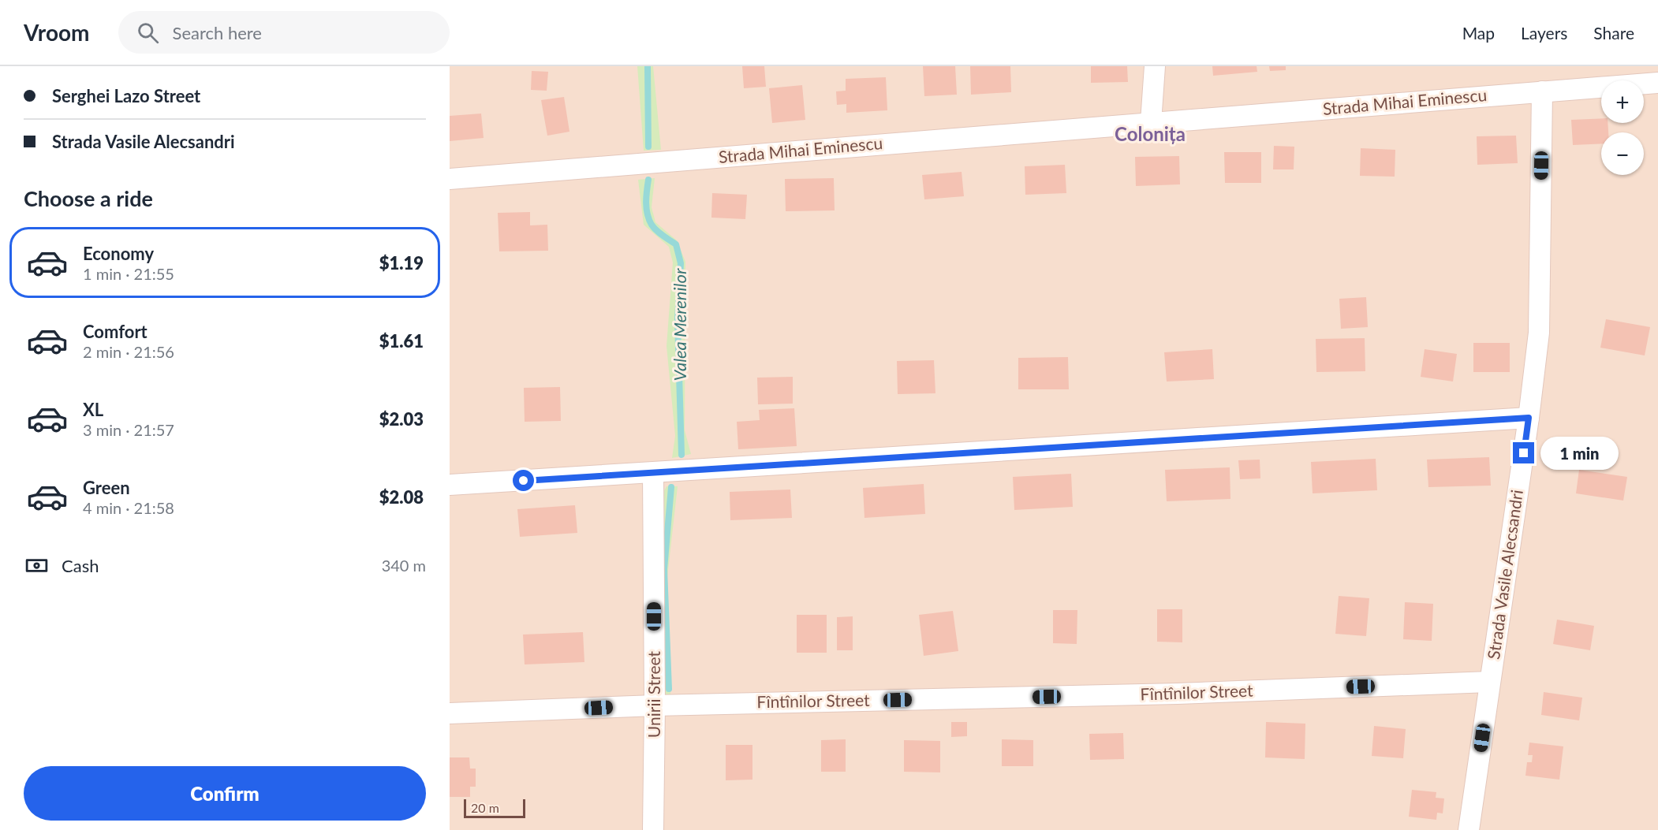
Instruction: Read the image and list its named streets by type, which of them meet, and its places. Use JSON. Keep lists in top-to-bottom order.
{
  "streets": {
    "street": [
      "Strada Mihai Eminescu",
      "Strada Vasile Alecsandri",
      "Fîntînilor Street",
      "Unirii Street"
    ]
  },
  "crossings": [
    ["Strada Mihai Eminescu", "Strada Vasile Alecsandri"],
    ["Strada Vasile Alecsandri", "Fîntînilor Street"],
    ["Fîntînilor Street", "Unirii Street"]
  ],
  "districts": ["Colonița"],
  "water": ["Valea Merenilor"],
  "scale_bar": "20 m",
  "page": {
    "header": "Vroom",
    "search": "Search here",
    "nav": ["Map", "Layers", "Share"],
    "banner": ["Serghei Lazo Street", "Strada Vasile Alecsandri"],
    "map_buttons": ["+", "−"],
    "heading": "Choose a ride",
    "list": [
      {
        "name": "Economy",
        "note": "1 min · 21:55",
        "value": "$1.19"
      },
      {
        "name": "Comfort",
        "note": "2 min · 21:56",
        "value": "$1.61"
      },
      {
        "name": "XL",
        "note": "3 min · 21:57",
        "value": "$2.03"
      },
      {
        "name": "Green",
        "note": "4 min · 21:58",
        "value": "$2.08"
      }
    ],
    "bubble": "1 min",
    "pay": ["Cash", "340 m"],
    "buttons": "Confirm",
    "scale": "20 m"
  }
}
